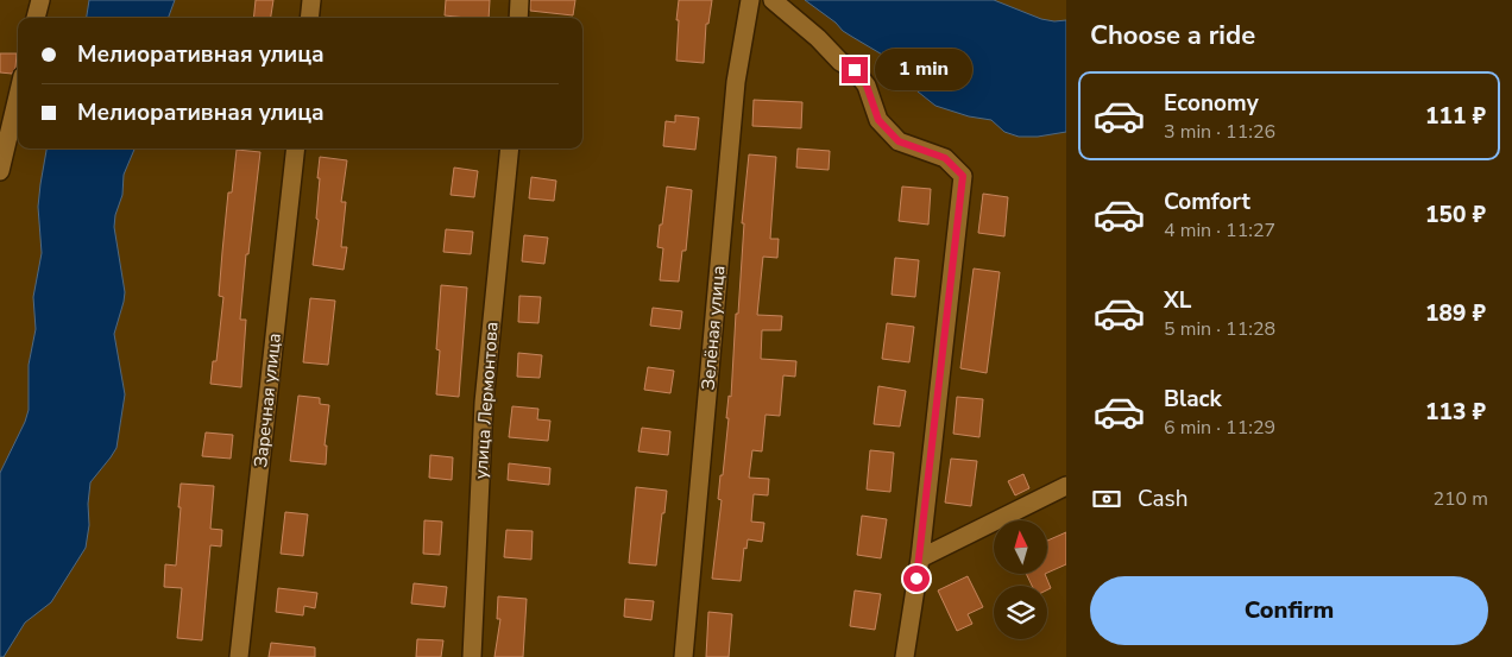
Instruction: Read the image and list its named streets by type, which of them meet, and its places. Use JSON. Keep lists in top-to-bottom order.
{
  "streets": {
    "street": ["Зелёная улица", "Заречная улица", "улица Лермонтова"]
  },
  "north": "top",
  "page": {
    "heading": "Choose a ride",
    "banner": ["Мелиоративная улица", "Мелиоративная улица"],
    "bubble": "1 min",
    "list": [
      {
        "name": "Economy",
        "note": "3 min · 11:26",
        "value": "111 ₽"
      },
      {
        "name": "Comfort",
        "note": "4 min · 11:27",
        "value": "150 ₽"
      },
      {
        "name": "XL",
        "note": "5 min · 11:28",
        "value": "189 ₽"
      },
      {
        "name": "Black",
        "note": "6 min · 11:29",
        "value": "113 ₽"
      }
    ],
    "pay": ["Cash", "210 m"],
    "buttons": "Confirm"
  }
}
